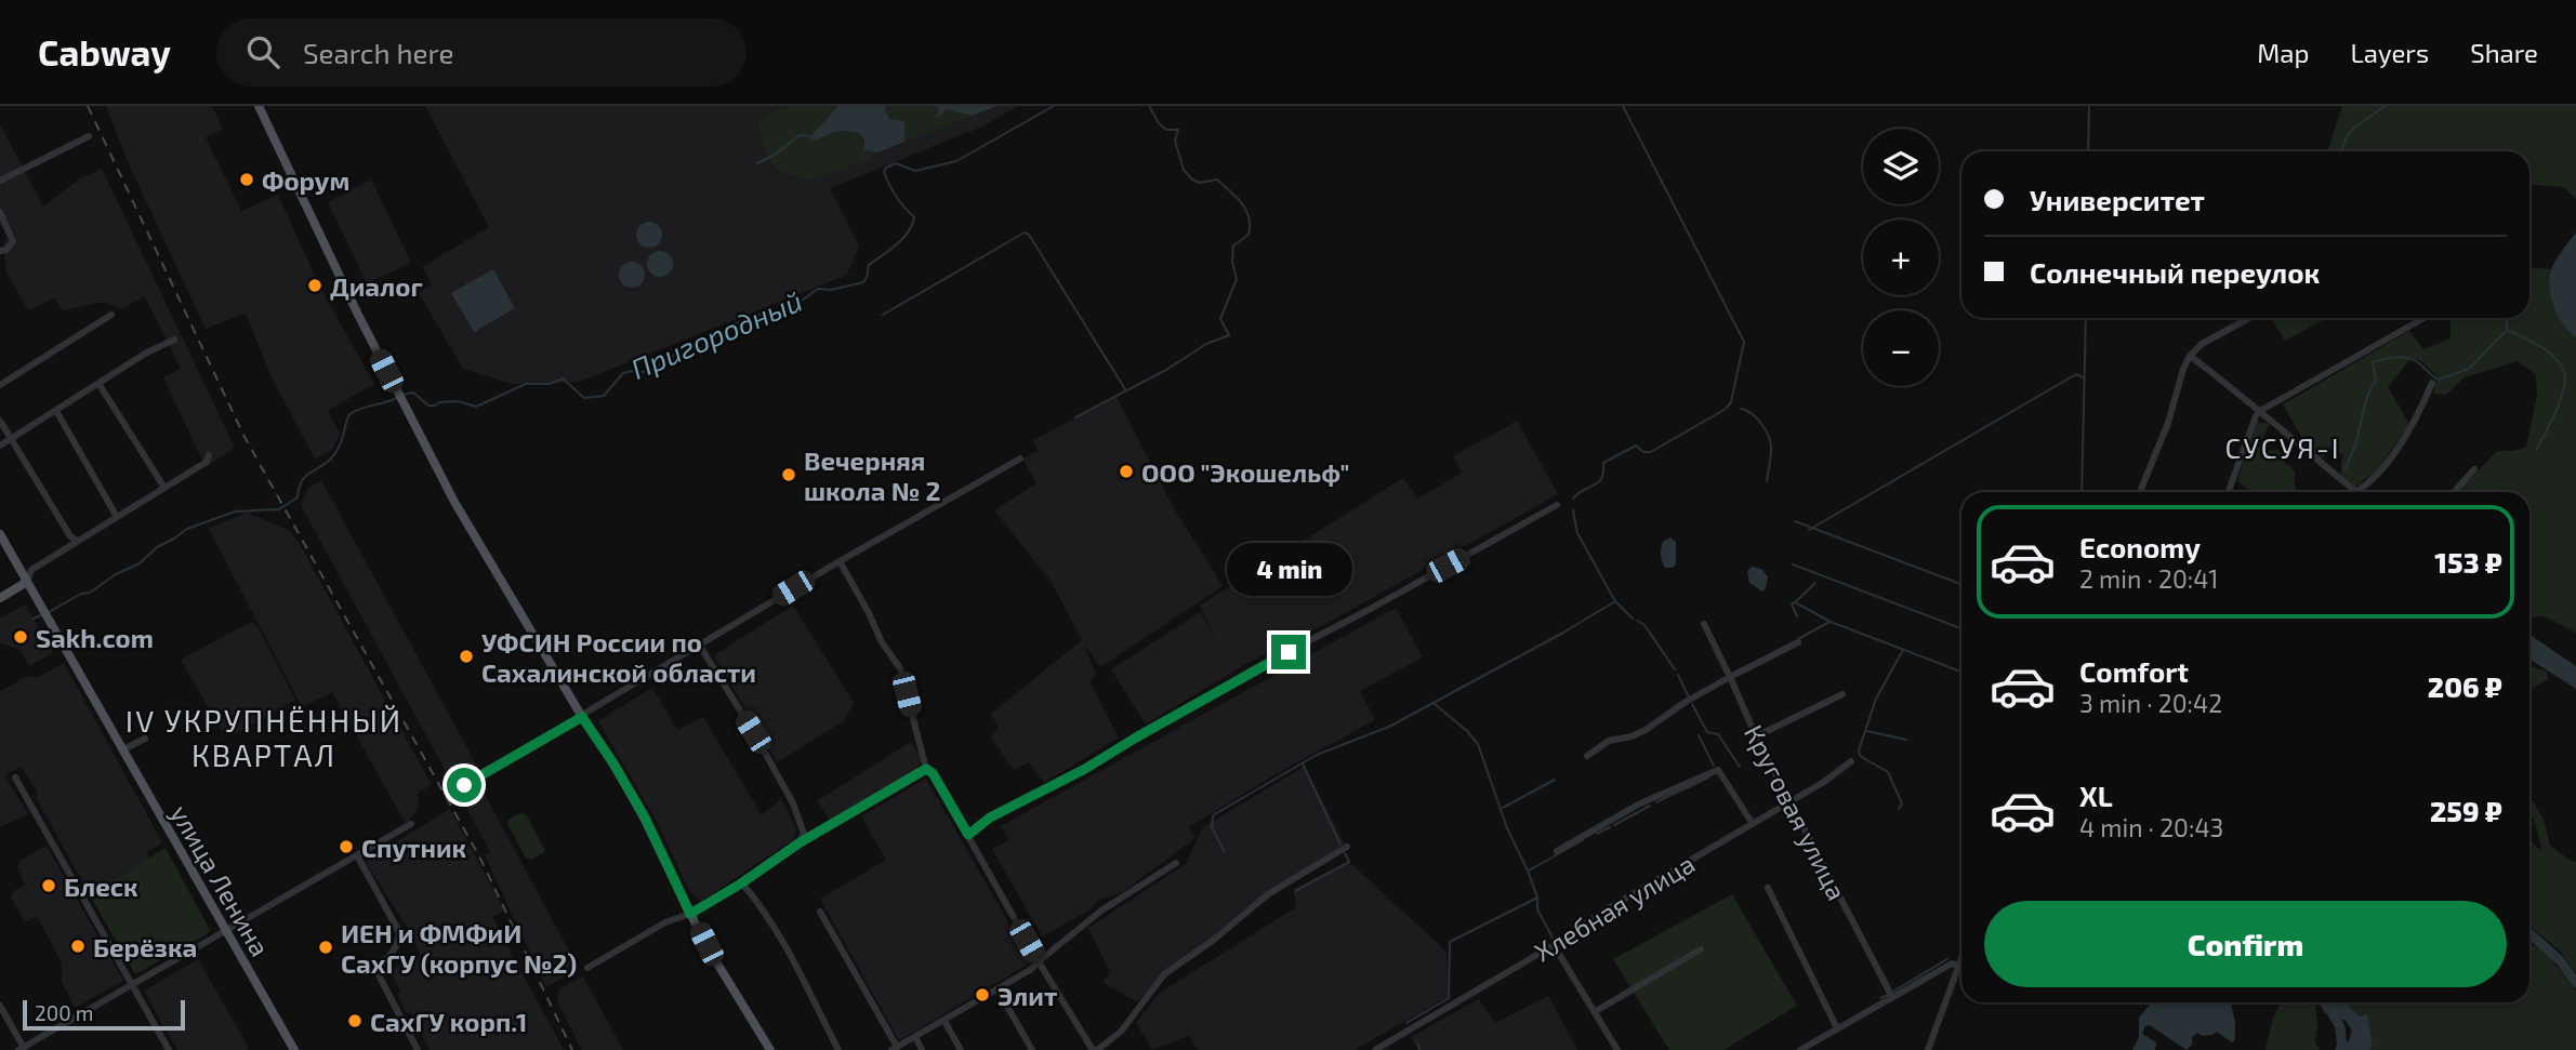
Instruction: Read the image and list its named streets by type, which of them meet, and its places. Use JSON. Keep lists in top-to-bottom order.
{
  "streets": {
    "main road": ["улица Ленина"],
    "street": ["Круговая улица", "Хлебная улица"]
  },
  "crossings": [
    ["Круговая улица", "Хлебная улица"]
  ],
  "districts": ["СУСУЯ-I", "IV УКРУПНЁННЫЙ КВАРТАЛ"],
  "water": ["Пригородный"],
  "places": [
    "Форум",
    "Диалог",
    "ООО \"Экошельф\"",
    "Вечерняя школа № 2",
    "Sakh.com",
    "УФСИН России по Сахалинской области",
    "Спутник",
    "Блеск",
    "Берёзка",
    "ИЕН и ФМФиИ СахГУ (корпус №2)",
    "Элит",
    "СахГУ корп.1"
  ],
  "scale_bar": "200 m",
  "page": {
    "header": "Cabway",
    "search": "Search here",
    "nav": ["Map", "Layers", "Share"],
    "map_buttons": ["+", "−"],
    "banner": ["Университет", "Солнечный переулок"],
    "list": [
      {
        "name": "Economy",
        "note": "2 min · 20:41",
        "value": "153 ₽"
      },
      {
        "name": "Comfort",
        "note": "3 min · 20:42",
        "value": "206 ₽"
      },
      {
        "name": "XL",
        "note": "4 min · 20:43",
        "value": "259 ₽"
      }
    ],
    "bubble": "4 min",
    "buttons": "Confirm",
    "scale": "200 m"
  }
}
